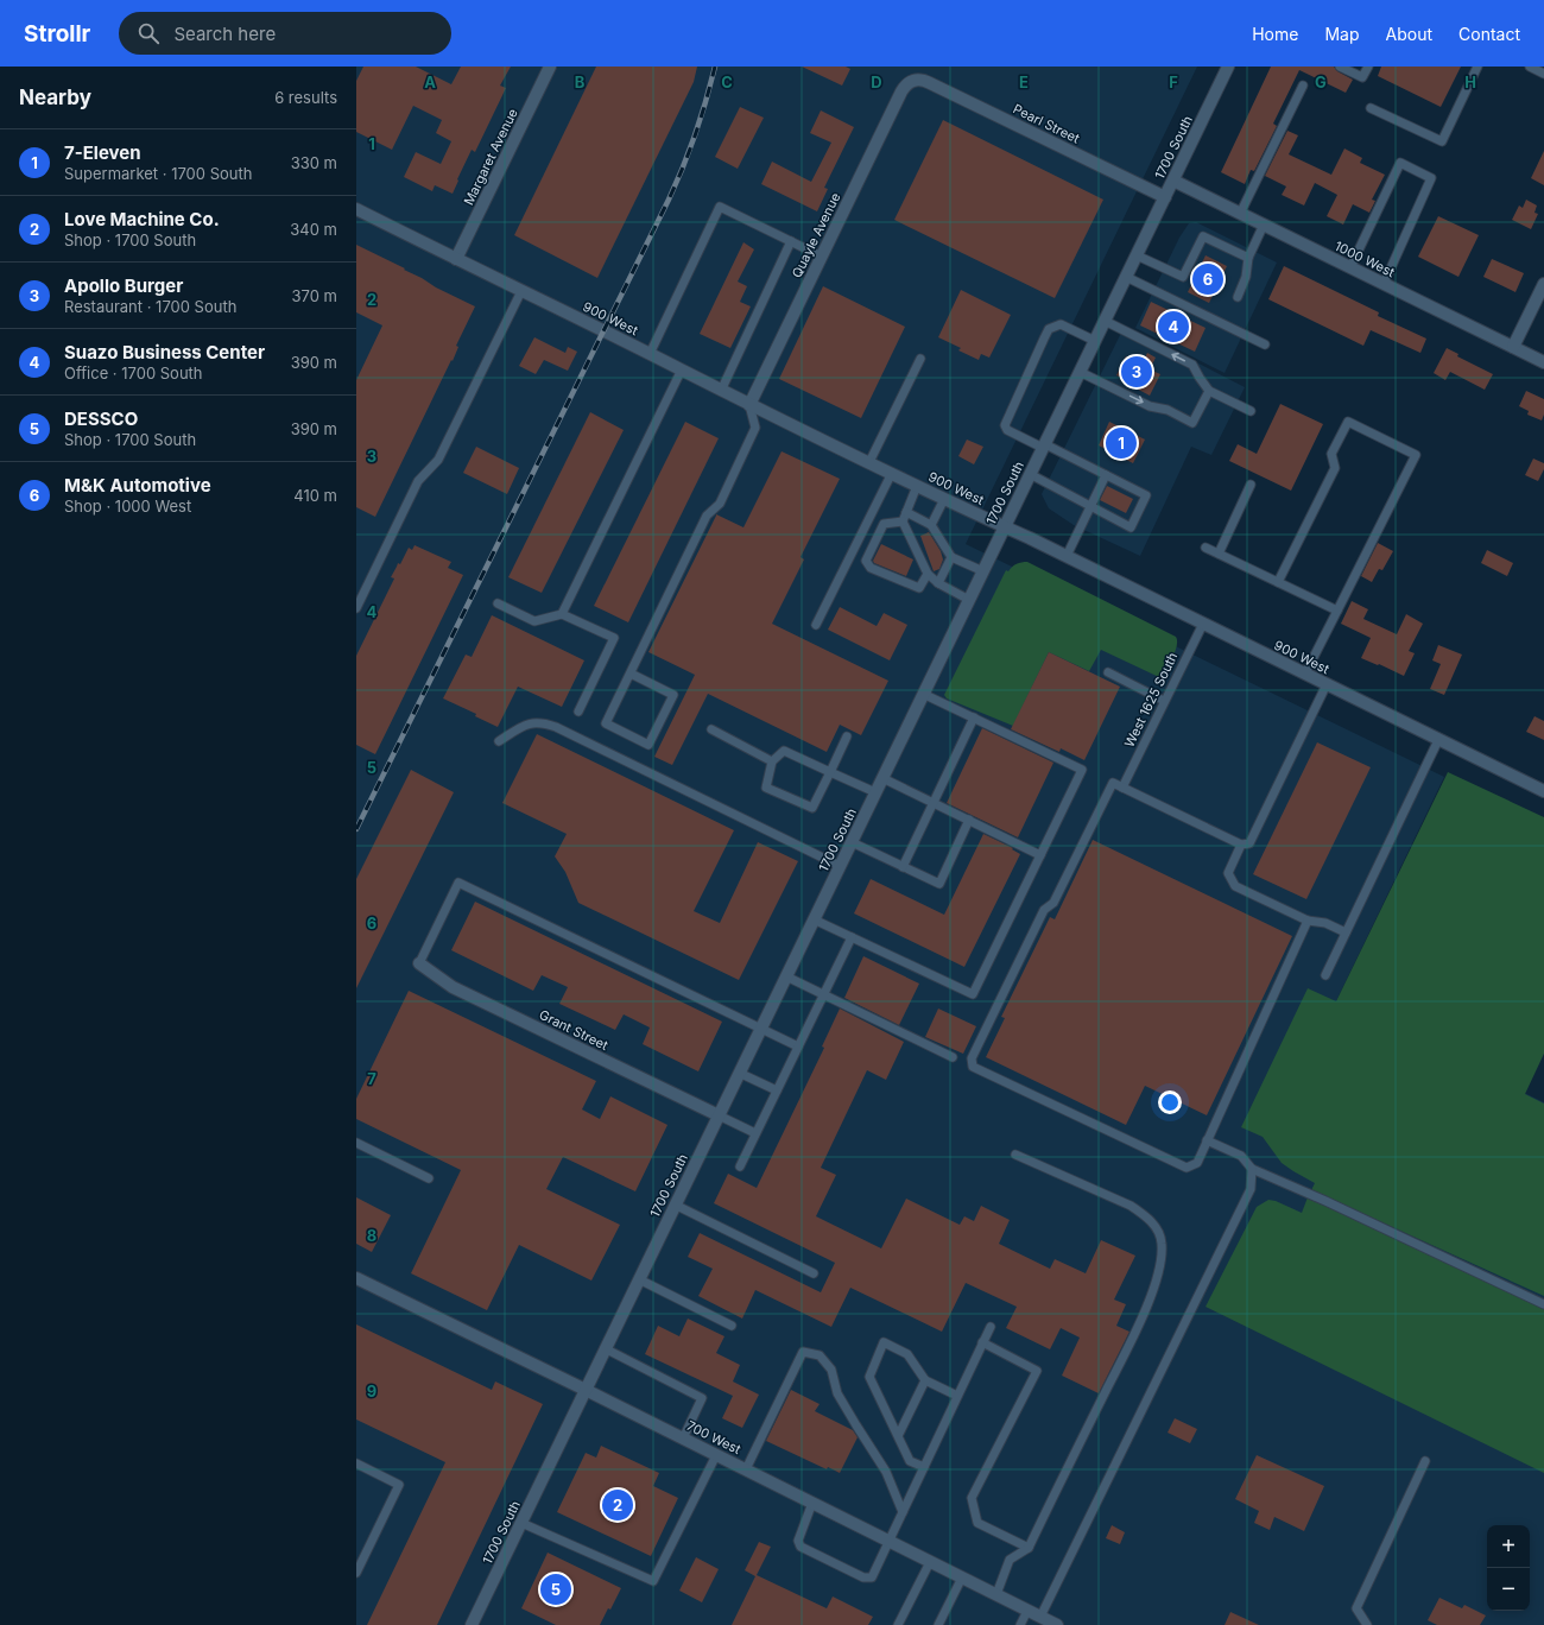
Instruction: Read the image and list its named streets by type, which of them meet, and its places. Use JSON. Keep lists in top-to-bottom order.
{
  "streets": {
    "street": [
      "Pearl Street",
      "1700 South",
      "Margaret Avenue",
      "Quayle Avenue",
      "1000 West",
      "900 West",
      "Grant Street",
      "700 West"
    ],
    "lane": ["West 1625 South"]
  },
  "crossings": [
    ["Pearl Street", "1700 South"],
    ["Pearl Street", "Quayle Avenue"],
    ["1700 South", "1000 West"],
    ["1700 South", "900 West"],
    ["1700 South", "Grant Street"],
    ["1700 South", "700 West"],
    ["Margaret Avenue", "900 West"],
    ["Quayle Avenue", "900 West"],
    ["900 West", "West 1625 South"]
  ],
  "page": {
    "header": "Strollr",
    "search": "Search here",
    "nav": [
      "Home",
      "Map",
      "About",
      "Contact"
    ],
    "heading": ["Nearby", "6 results"],
    "list": [
      {
        "mark": "1",
        "name": "7-Eleven",
        "note": "Supermarket · 1700 South",
        "value": "330 m"
      },
      {
        "mark": "2",
        "name": "Love Machine Co.",
        "note": "Shop · 1700 South",
        "value": "340 m"
      },
      {
        "mark": "3",
        "name": "Apollo Burger",
        "note": "Restaurant · 1700 South",
        "value": "370 m"
      },
      {
        "mark": "4",
        "name": "Suazo Business Center",
        "note": "Office · 1700 South",
        "value": "390 m"
      },
      {
        "mark": "5",
        "name": "DESSCO",
        "note": "Shop · 1700 South",
        "value": "390 m"
      },
      {
        "mark": "6",
        "name": "M&K Automotive",
        "note": "Shop · 1000 West",
        "value": "410 m"
      }
    ],
    "pins": [
      "6",
      "4",
      "3",
      "1",
      "2",
      "5"
    ],
    "map_buttons": ["+", "−"]
  },
  "grid": {
    "columns": [
      "A",
      "B",
      "C",
      "D",
      "E",
      "F",
      "G",
      "H"
    ],
    "rows": [
      "1",
      "2",
      "3",
      "4",
      "5",
      "6",
      "7",
      "8",
      "9"
    ]
  }
}
